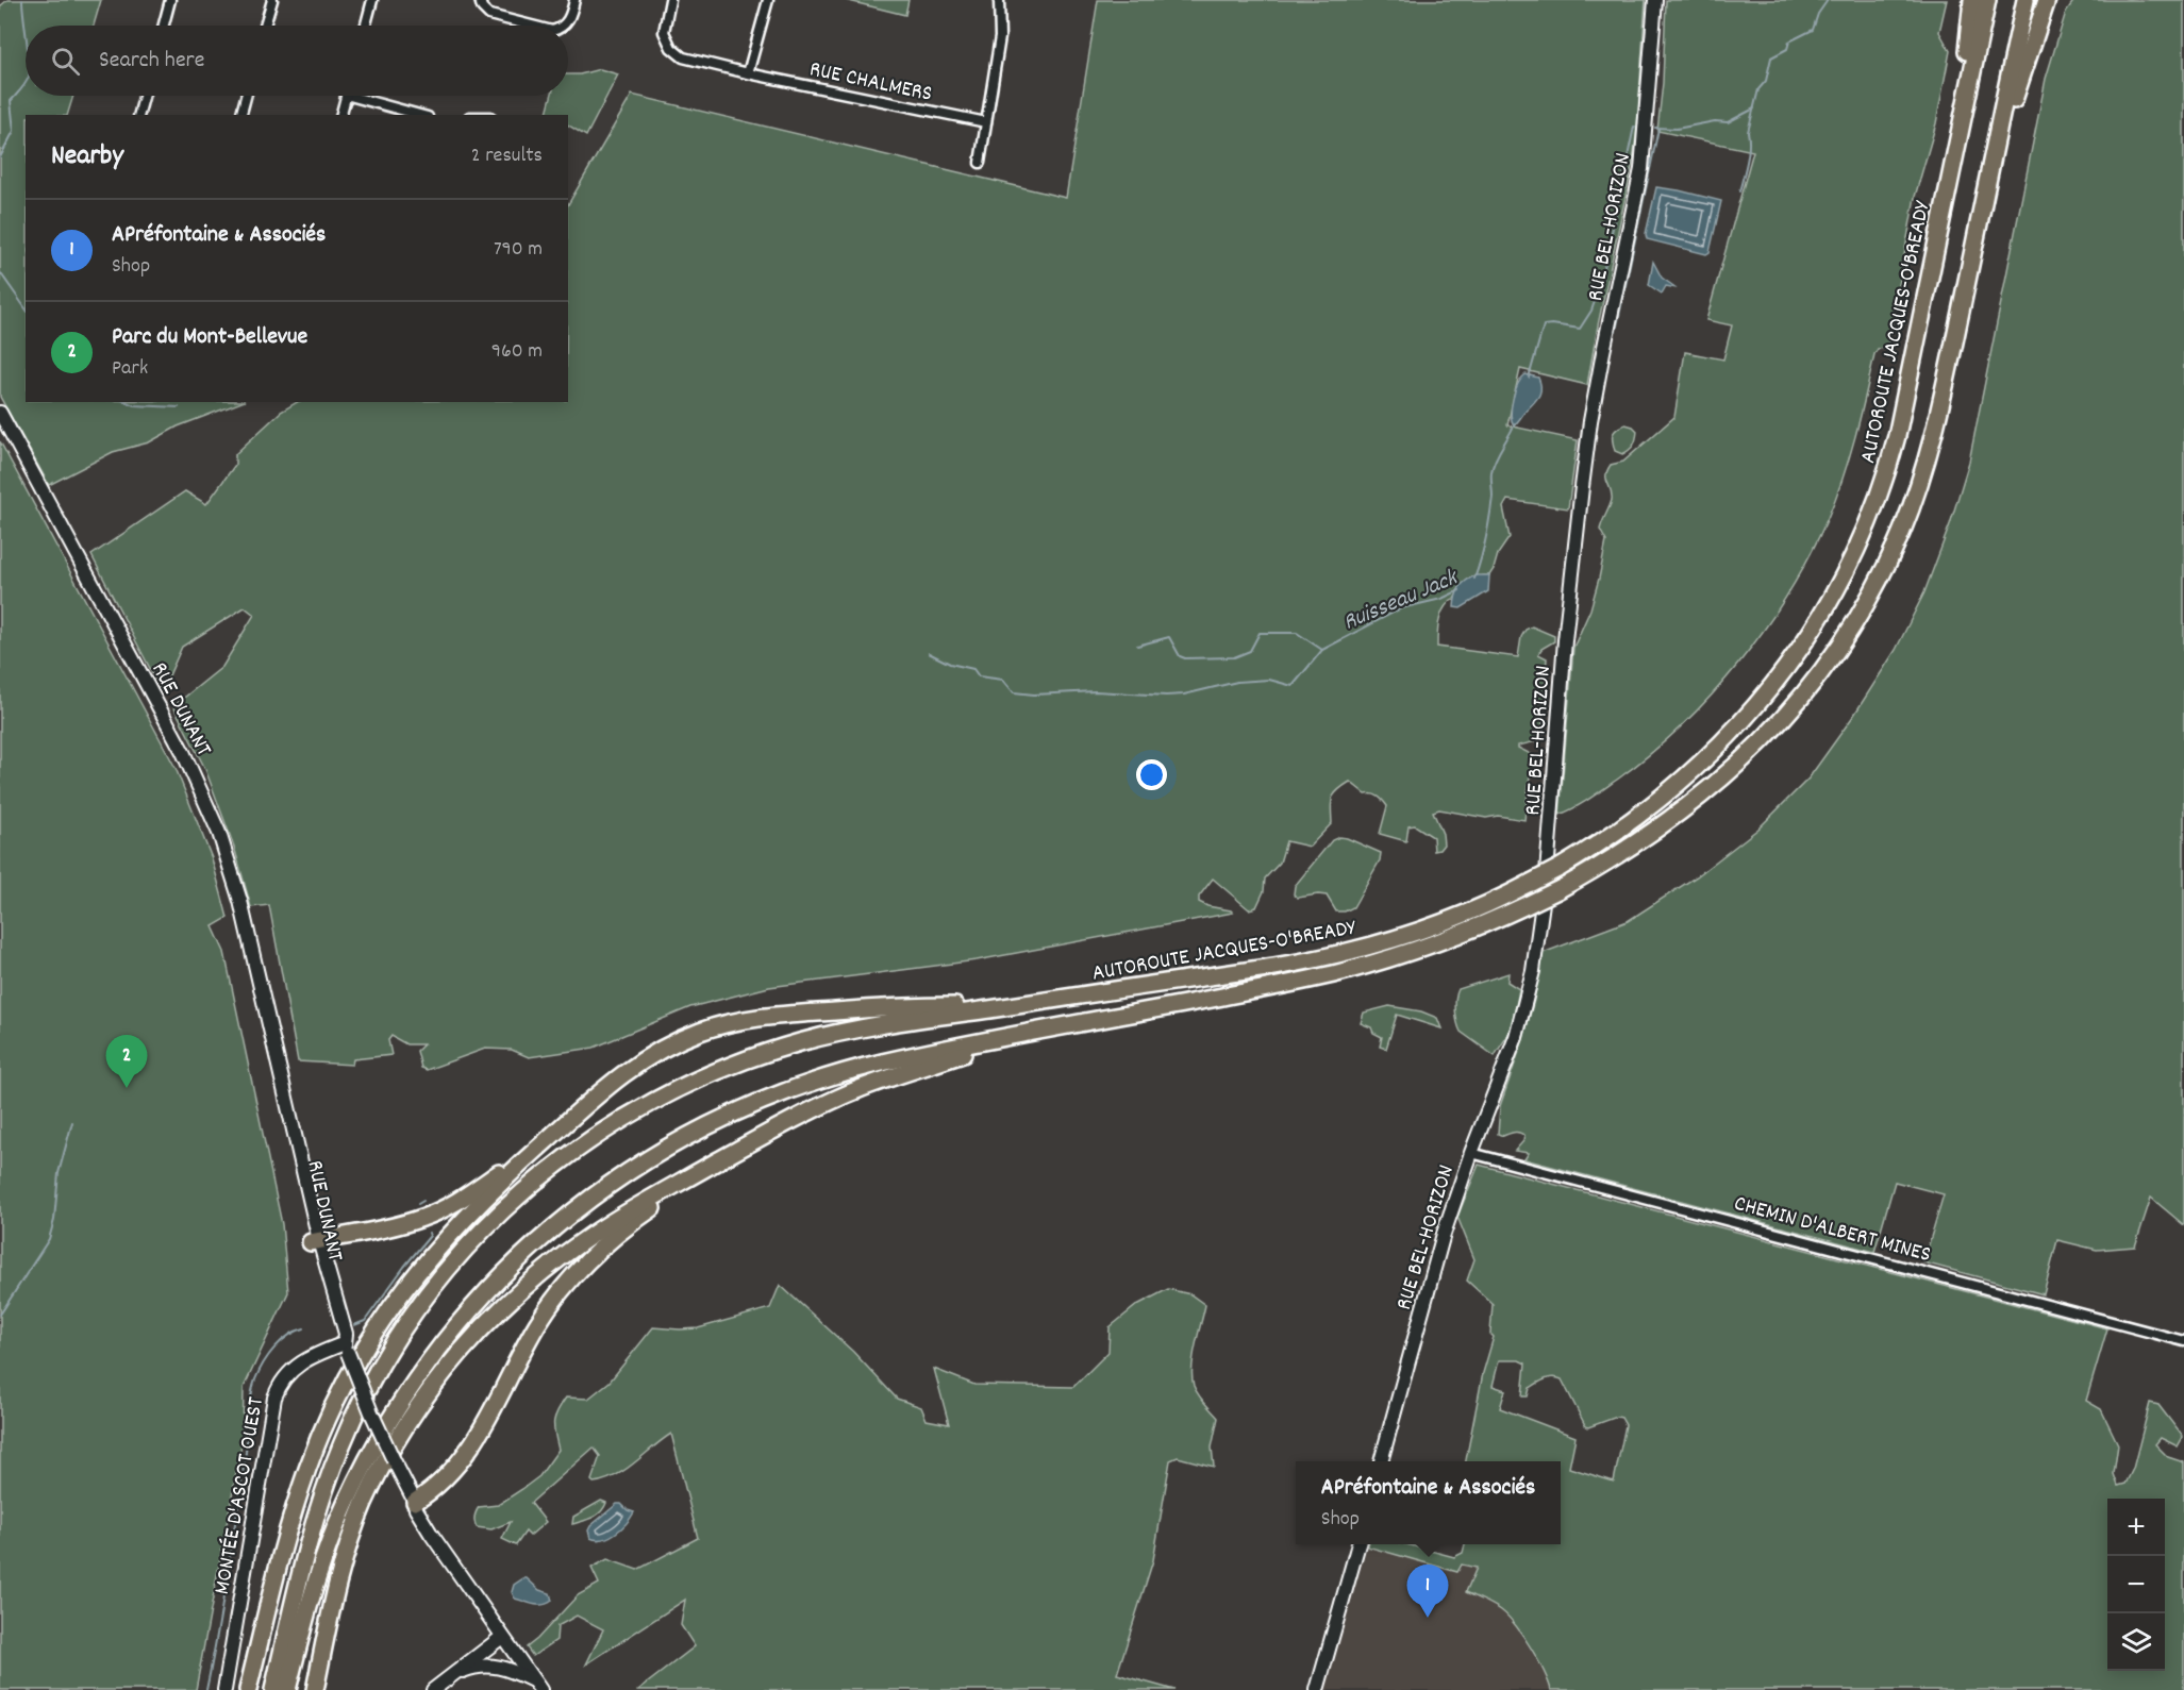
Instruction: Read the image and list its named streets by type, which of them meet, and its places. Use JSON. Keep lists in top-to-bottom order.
{
  "streets": {
    "highway": ["AUTOROUTE JACQUES-O'BREADY"],
    "street": [
      "RUE CHALMERS",
      "RUE BEL-HORIZON",
      "RUE DUNANT",
      "CHEMIN D'ALBERT MINES",
      "MONTÉE D'ASCOT OUEST"
    ]
  },
  "crossings": [
    ["RUE BEL-HORIZON", "CHEMIN D'ALBERT MINES"],
    ["RUE DUNANT", "MONTÉE D'ASCOT OUEST"]
  ],
  "water": ["Ruisseau Jack"],
  "page": {
    "search": "Search here",
    "heading": ["Nearby", "2 results"],
    "list": [
      {
        "mark": "1",
        "name": "APréfontaine & Associés",
        "note": "Shop",
        "value": "790 m"
      },
      {
        "mark": "2",
        "name": "Parc du Mont-Bellevue",
        "note": "Park",
        "value": "960 m"
      }
    ],
    "pins": ["2", "1"],
    "popup": ["APréfontaine & Associés", "Shop"],
    "map_buttons": ["+", "−"]
  }
}
